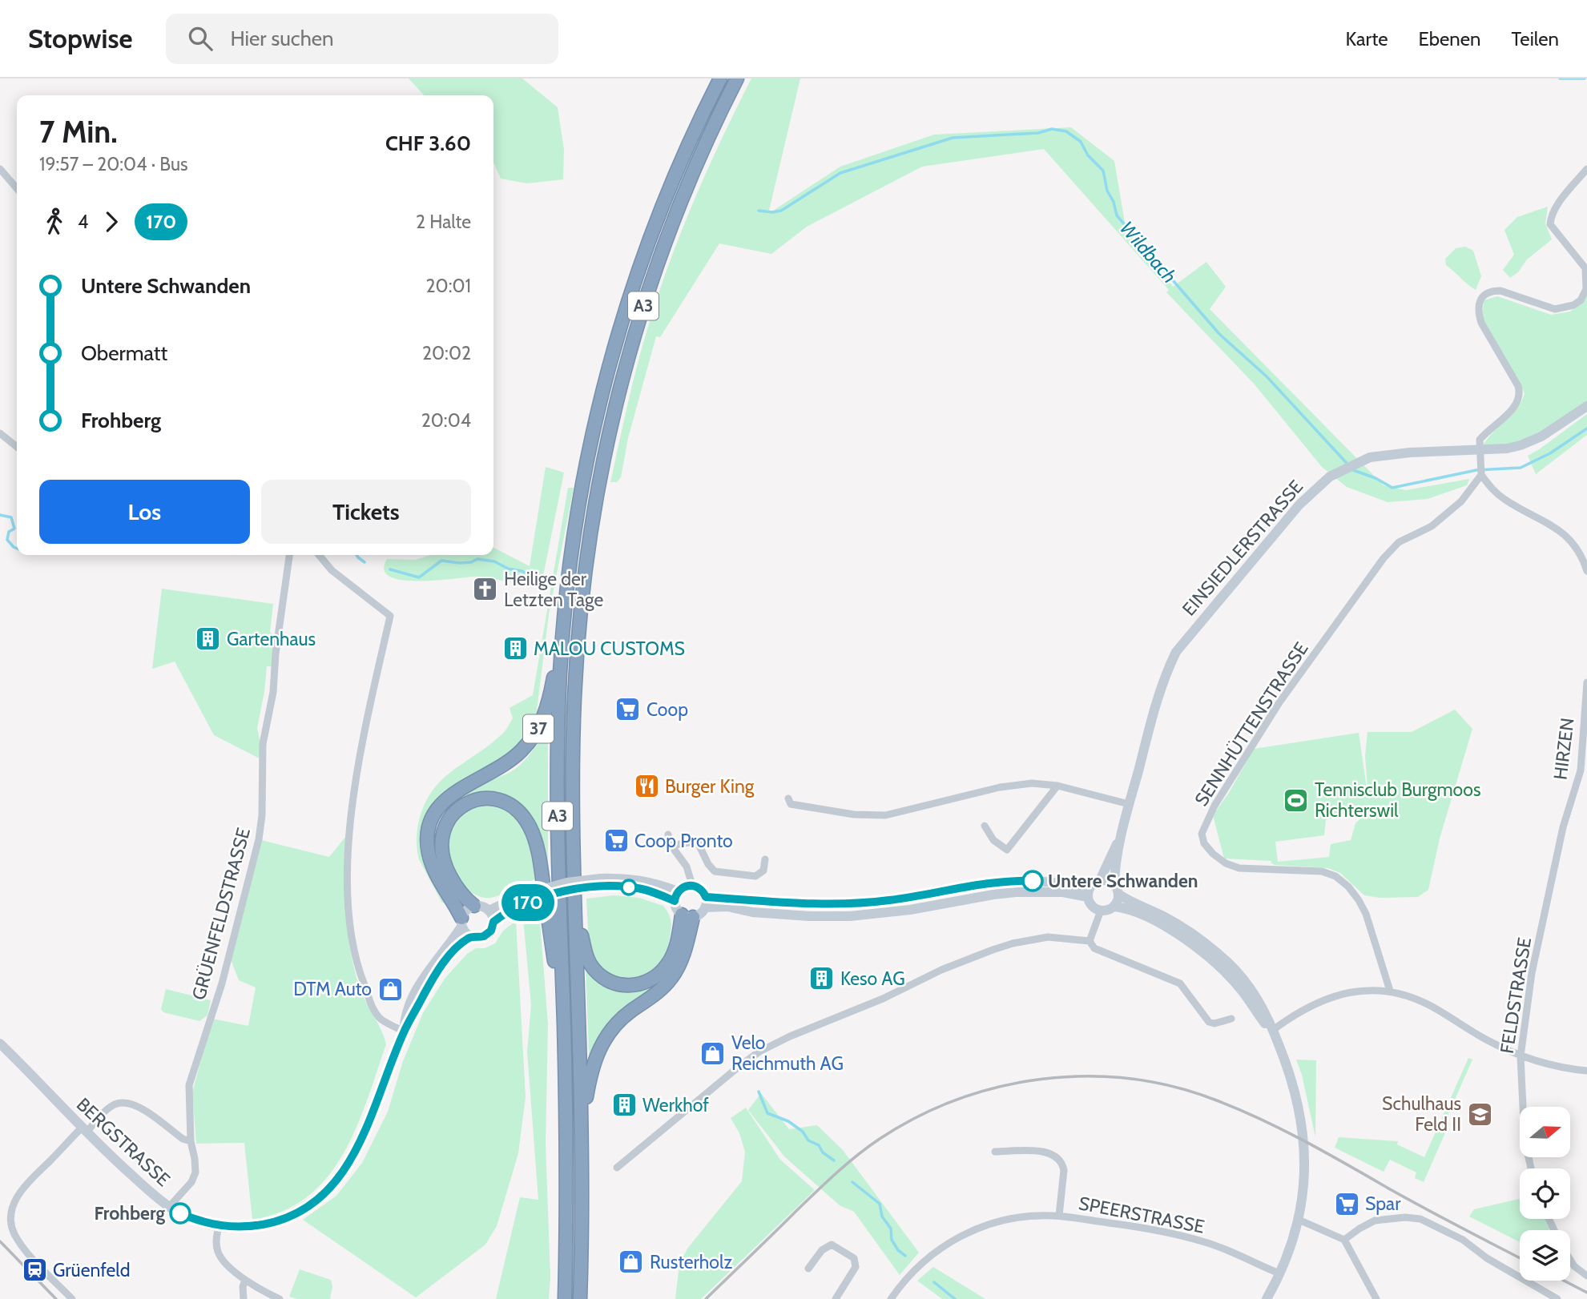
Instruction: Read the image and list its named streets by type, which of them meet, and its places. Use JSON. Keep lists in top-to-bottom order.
{
  "streets": {
    "highway": ["A3", "37"],
    "main road": ["EINSIEDLERSTRASSE", "BERGSTRASSE"],
    "street": [
      "SENNHÜTTENSTRASSE",
      "HIRZEN",
      "GRÜENFELDSTRASSE",
      "FELDSTRASSE",
      "SPEERSTRASSE"
    ]
  },
  "crossings": [
    ["A3", "37"],
    ["37", "BERGSTRASSE"],
    ["HIRZEN", "FELDSTRASSE"],
    ["GRÜENFELDSTRASSE", "BERGSTRASSE"]
  ],
  "water": ["Wildbach"],
  "places": {
    "church": ["Heilige der Letzten Tage"],
    "building": [
      "Gartenhaus",
      "MALOU CUSTOMS",
      "Keso AG",
      "Werkhof"
    ],
    "supermarket": ["Coop", "Coop Pronto", "Spar"],
    "restaurant": ["Burger King"],
    "sports": ["Tennisclub Burgmoos Richterswil"],
    "other": ["Untere Schwanden", "Frohberg"],
    "shop": ["DTM Auto", "Velo Reichmuth AG", "Rusterholz"],
    "school or university": ["Schulhaus Feld II"],
    "station": ["Grüenfeld"]
  },
  "lines": ["bus line 170"],
  "north": "right",
  "page": {
    "header": "Stopwise",
    "search": "Hier suchen",
    "nav": ["Karte", "Ebenen", "Teilen"],
    "on_map": "170",
    "heading": ["7 Min.", "19:57 – 20:04 · Bus", "CHF 3.60"],
    "legs": ["4", "170", "2 Halte"],
    "list": [
      {
        "name": "Untere Schwanden",
        "value": "20:01"
      },
      {
        "name": "Obermatt",
        "value": "20:02"
      },
      {
        "name": "Frohberg",
        "value": "20:04"
      }
    ],
    "buttons": ["Los", "Tickets"]
  }
}
